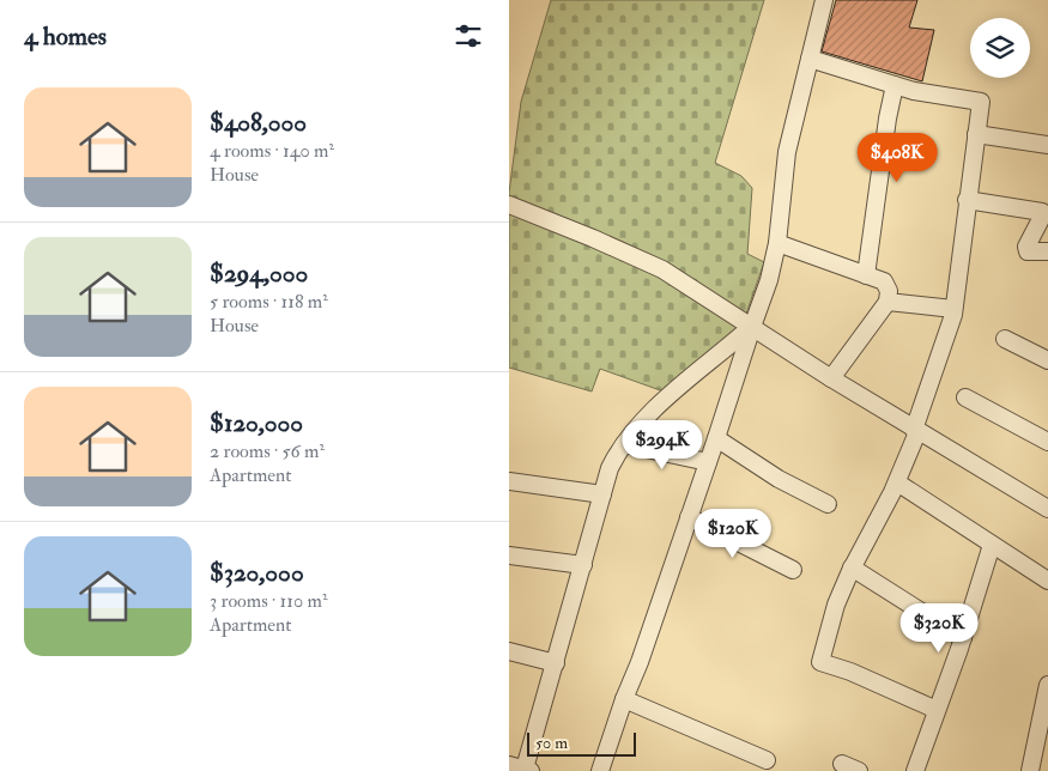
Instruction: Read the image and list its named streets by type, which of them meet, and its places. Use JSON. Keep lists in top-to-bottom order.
{
  "scale_bar": "50 m",
  "page": {
    "heading": "4 homes",
    "list": [
      {
        "name": "$408,000",
        "note": "4 rooms · 140 m² · House"
      },
      {
        "name": "$294,000",
        "note": "5 rooms · 118 m² · House"
      },
      {
        "name": "$120,000",
        "note": "2 rooms · 56 m² · Apartment"
      },
      {
        "name": "$320,000",
        "note": "3 rooms · 110 m² · Apartment"
      }
    ],
    "price": [
      "$408K",
      "$294K",
      "$120K",
      "$320K"
    ],
    "scale": "50 m"
  }
}
